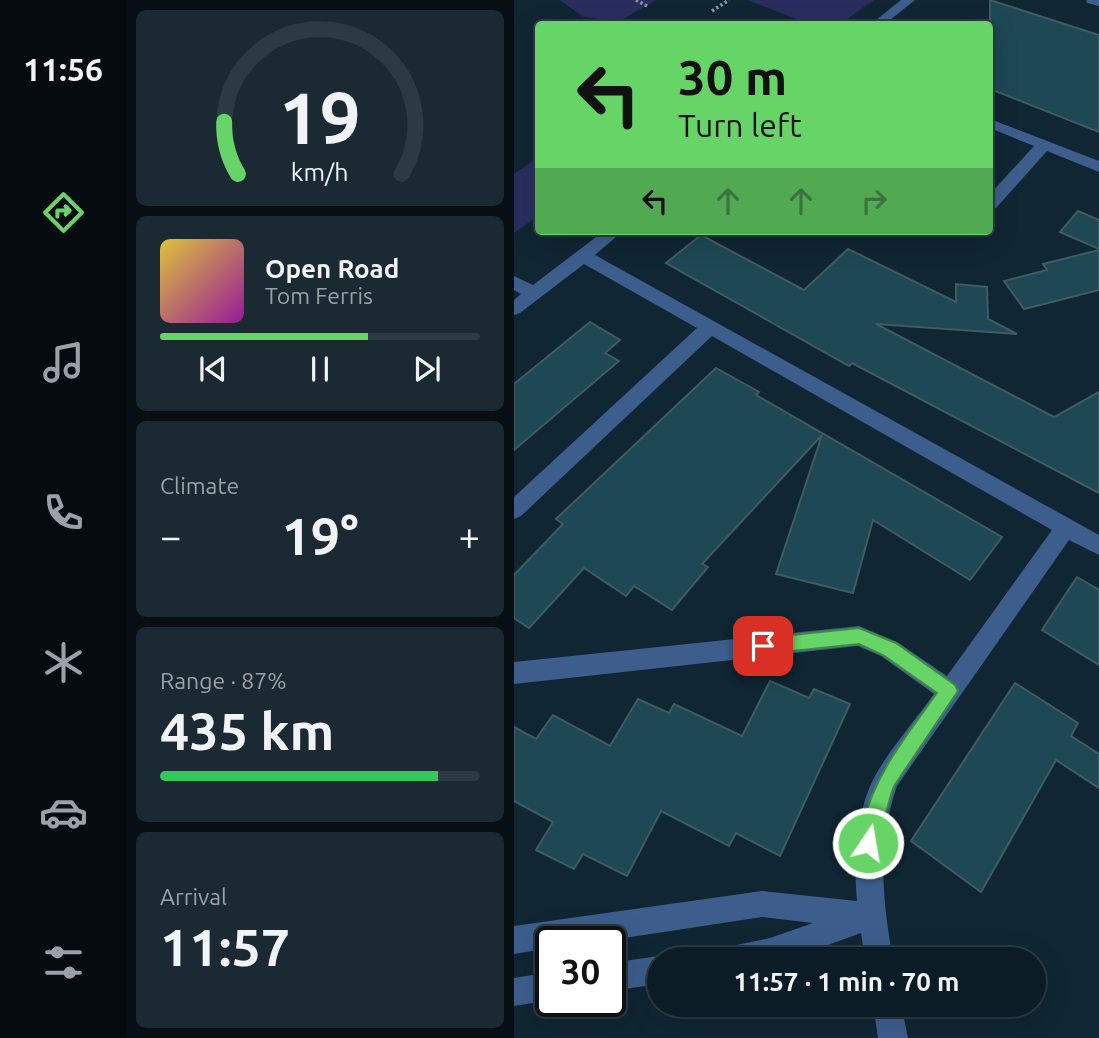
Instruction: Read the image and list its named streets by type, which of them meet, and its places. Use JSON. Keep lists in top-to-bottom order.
{
  "page": {
    "tabs": "11:56",
    "turn": ["30 m", "Turn left"],
    "song": ["Open Road", "Tom Ferris"],
    "tile": [
      "Climate",
      ["Range · 87%", "435 km"],
      ["Arrival", "11:57"]
    ],
    "heat": ["−", "19°", "+"],
    "limit": "30",
    "trip": "11:57 · 1 min · 70 m",
    "gauge": ["19", "km/h"]
  }
}
